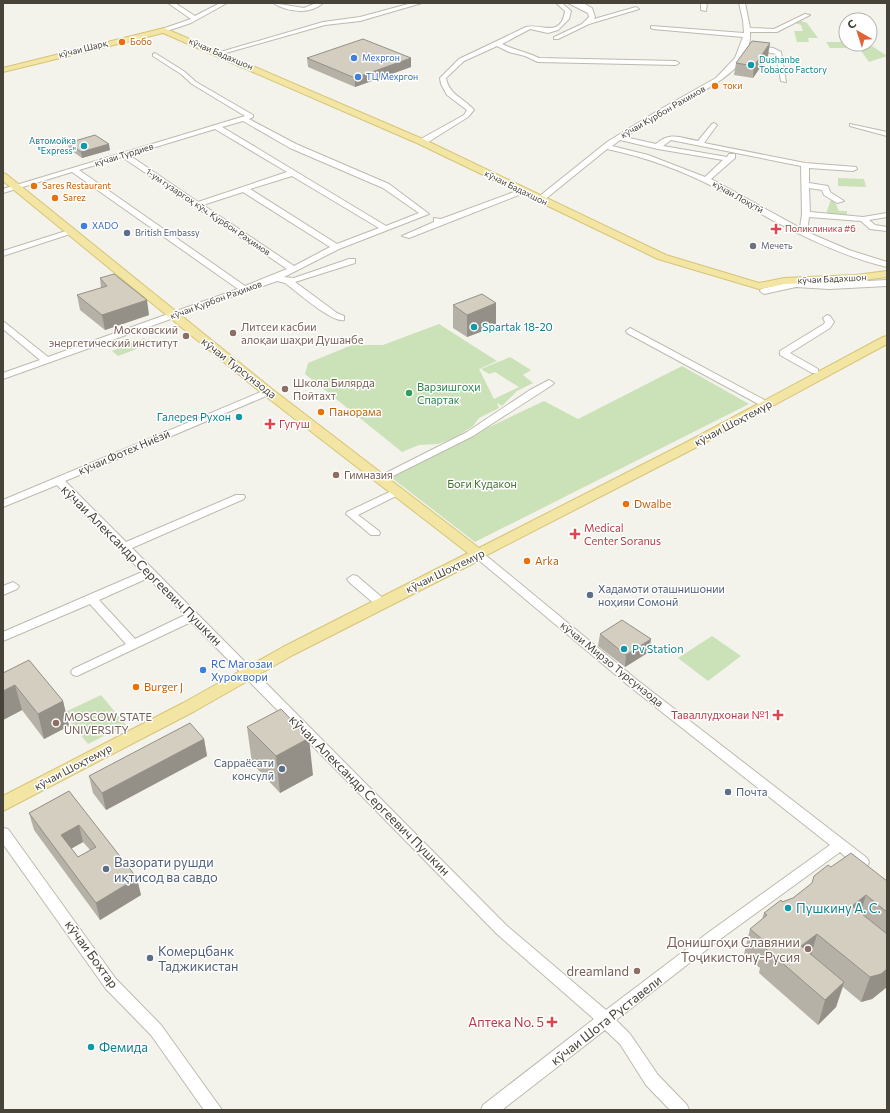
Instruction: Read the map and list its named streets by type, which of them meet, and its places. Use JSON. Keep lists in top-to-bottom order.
{
  "streets": {
    "main road": [
      "кӯчаи Шарқ",
      "кӯчаи Бадахшон",
      "кӯчаи Турсунзода",
      "кӯчаи Шоҳтемур"
    ],
    "street": [
      "кӯчаи Курбон Рахимов",
      "кӯчаи Турдиев",
      "кӯчаи Лоҳутӣ",
      "1-ум гузаргоҳ кӯч. Қурбон Раҳимов",
      "кӯчаи Қурбон Раҳимов",
      "кӯчаи Фотех Ниёзӣ",
      "кӯчаи Александр Сергеевич Пушкин",
      "кӯчаи Мирзо Турсунзода",
      "кӯчаи Бохтар",
      "кӯчаи Шота Руставели"
    ]
  },
  "crossings": [
    ["кӯчаи Шарқ", "кӯчаи Бадахшон"],
    ["кӯчаи Бадахшон", "кӯчаи Курбон Рахимов"],
    ["кӯчаи Бадахшон", "кӯчаи Лоҳутӣ"],
    ["кӯчаи Курбон Рахимов", "кӯчаи Лоҳутӣ"],
    ["кӯчаи Турдиев", "1-ум гузаргоҳ кӯч. Қурбон Раҳимов"],
    ["кӯчаи Турдиев", "кӯчаи Қурбон Раҳимов"],
    ["кӯчаи Турдиев", "кӯчаи Турсунзода"],
    ["1-ум гузаргоҳ кӯч. Қурбон Раҳимов", "кӯчаи Қурбон Раҳимов"],
    ["кӯчаи Қурбон Раҳимов", "кӯчаи Турсунзода"],
    ["кӯчаи Турсунзода", "кӯчаи Шоҳтемур"],
    ["кӯчаи Турсунзода", "кӯчаи Фотех Ниёзӣ"],
    ["кӯчаи Турсунзода", "кӯчаи Мирзо Турсунзода"],
    ["кӯчаи Шоҳтемур", "кӯчаи Александр Сергеевич Пушкин"],
    ["кӯчаи Шоҳтемур", "кӯчаи Мирзо Турсунзода"],
    ["кӯчаи Фотех Ниёзӣ", "кӯчаи Александр Сергеевич Пушкин"],
    ["кӯчаи Александр Сергеевич Пушкин", "кӯчаи Шота Руставели"],
    ["кӯчаи Мирзо Турсунзода", "кӯчаи Шота Руставели"]
  ],
  "parks": ["Боғи Кудакон"],
  "places": {
    "other": [
      "Бобо",
      "Мехргон",
      "Dushanbe Tobacco Factory",
      "ТЦ Мехргон",
      "токи",
      "Автомойка \"Express\"",
      "Sares Restaurant",
      "Sarez",
      "XADO",
      "British Embassy",
      "Мечеть",
      "Spartak 18-20",
      "Литсеи касбии алоқаи шаҳри Душанбе",
      "Московский энергетический институт",
      "Школа Билярда Пойтахт",
      "Варзишгоҳи Спартак",
      "Панорама",
      "Галерея Рухон",
      "Гимназия",
      "Dwalbe",
      "Arka",
      "Хадамоти оташнишонии ноҳияи Сомонӣ",
      "Pv Station",
      "RC Магозаи Хуроквори",
      "Burger J",
      "MOSCOW STATE UNIVERSITY",
      "Сарраёсати консулӣ",
      "Почта",
      "Вазорати рушди иқтисод ва савдо",
      "Пушкину А. С.",
      "Донишгоҳи Славянии Тоҷикистону-Русия",
      "Комерцбанк Таджикистан",
      "dreamland",
      "Фемида"
    ],
    "health": [
      "Поликлиника #6",
      "Гугуш",
      "Medical Center Soranus",
      "Таваллудхонаи №1",
      "Аптека No. 5"
    ]
  },
  "north": "top left"
}
